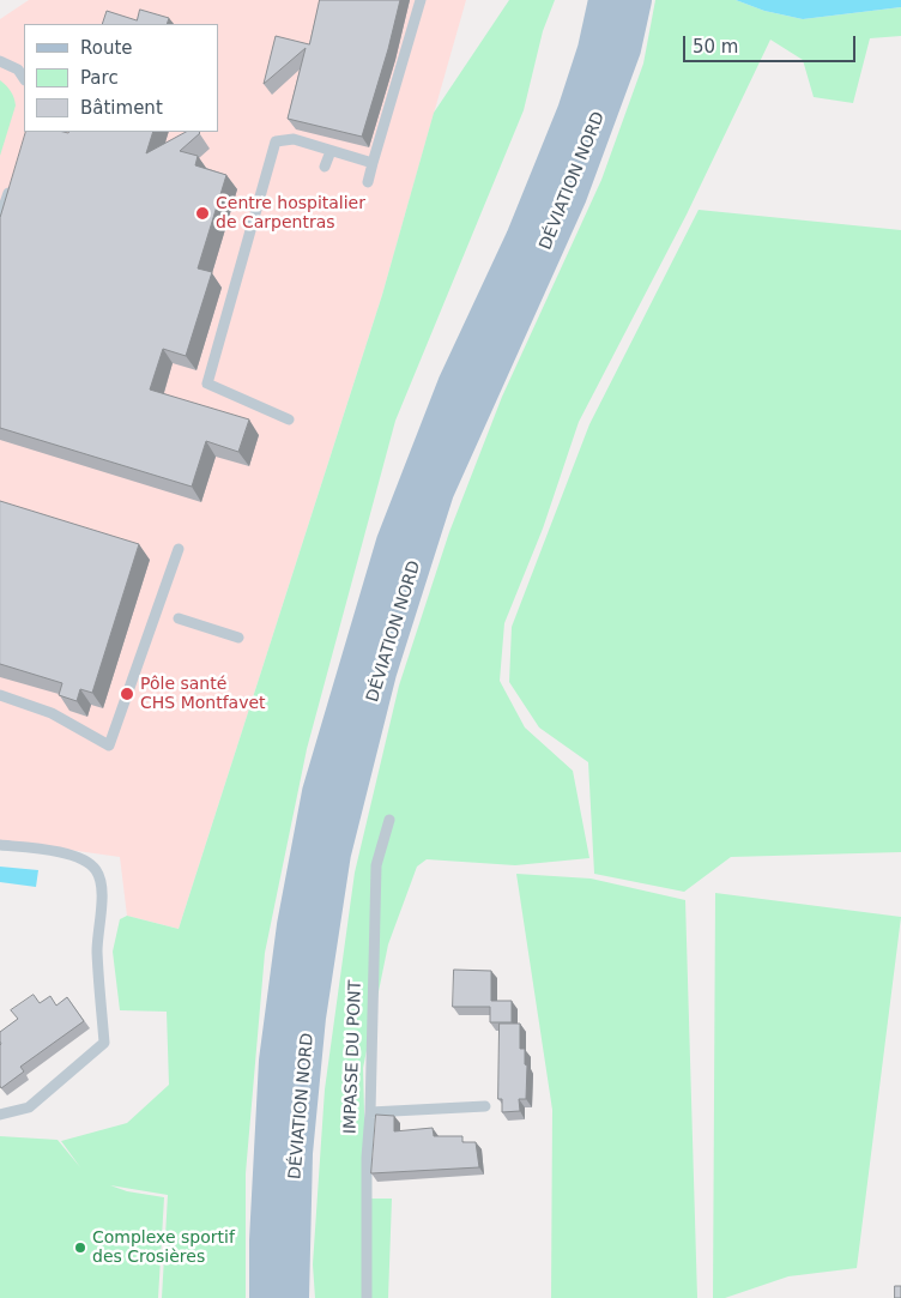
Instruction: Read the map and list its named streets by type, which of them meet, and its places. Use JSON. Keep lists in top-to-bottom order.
{
  "streets": {
    "main road": ["DÉVIATION NORD"],
    "lane": ["IMPASSE DU PONT"]
  },
  "places": ["Centre hospitalier de Carpentras", "Pôle santé CHS Montfavet", "Complexe sportif des Crosières"],
  "legend": ["Route", "Parc", "Bâtiment"],
  "scale_bar": "50 m"
}
